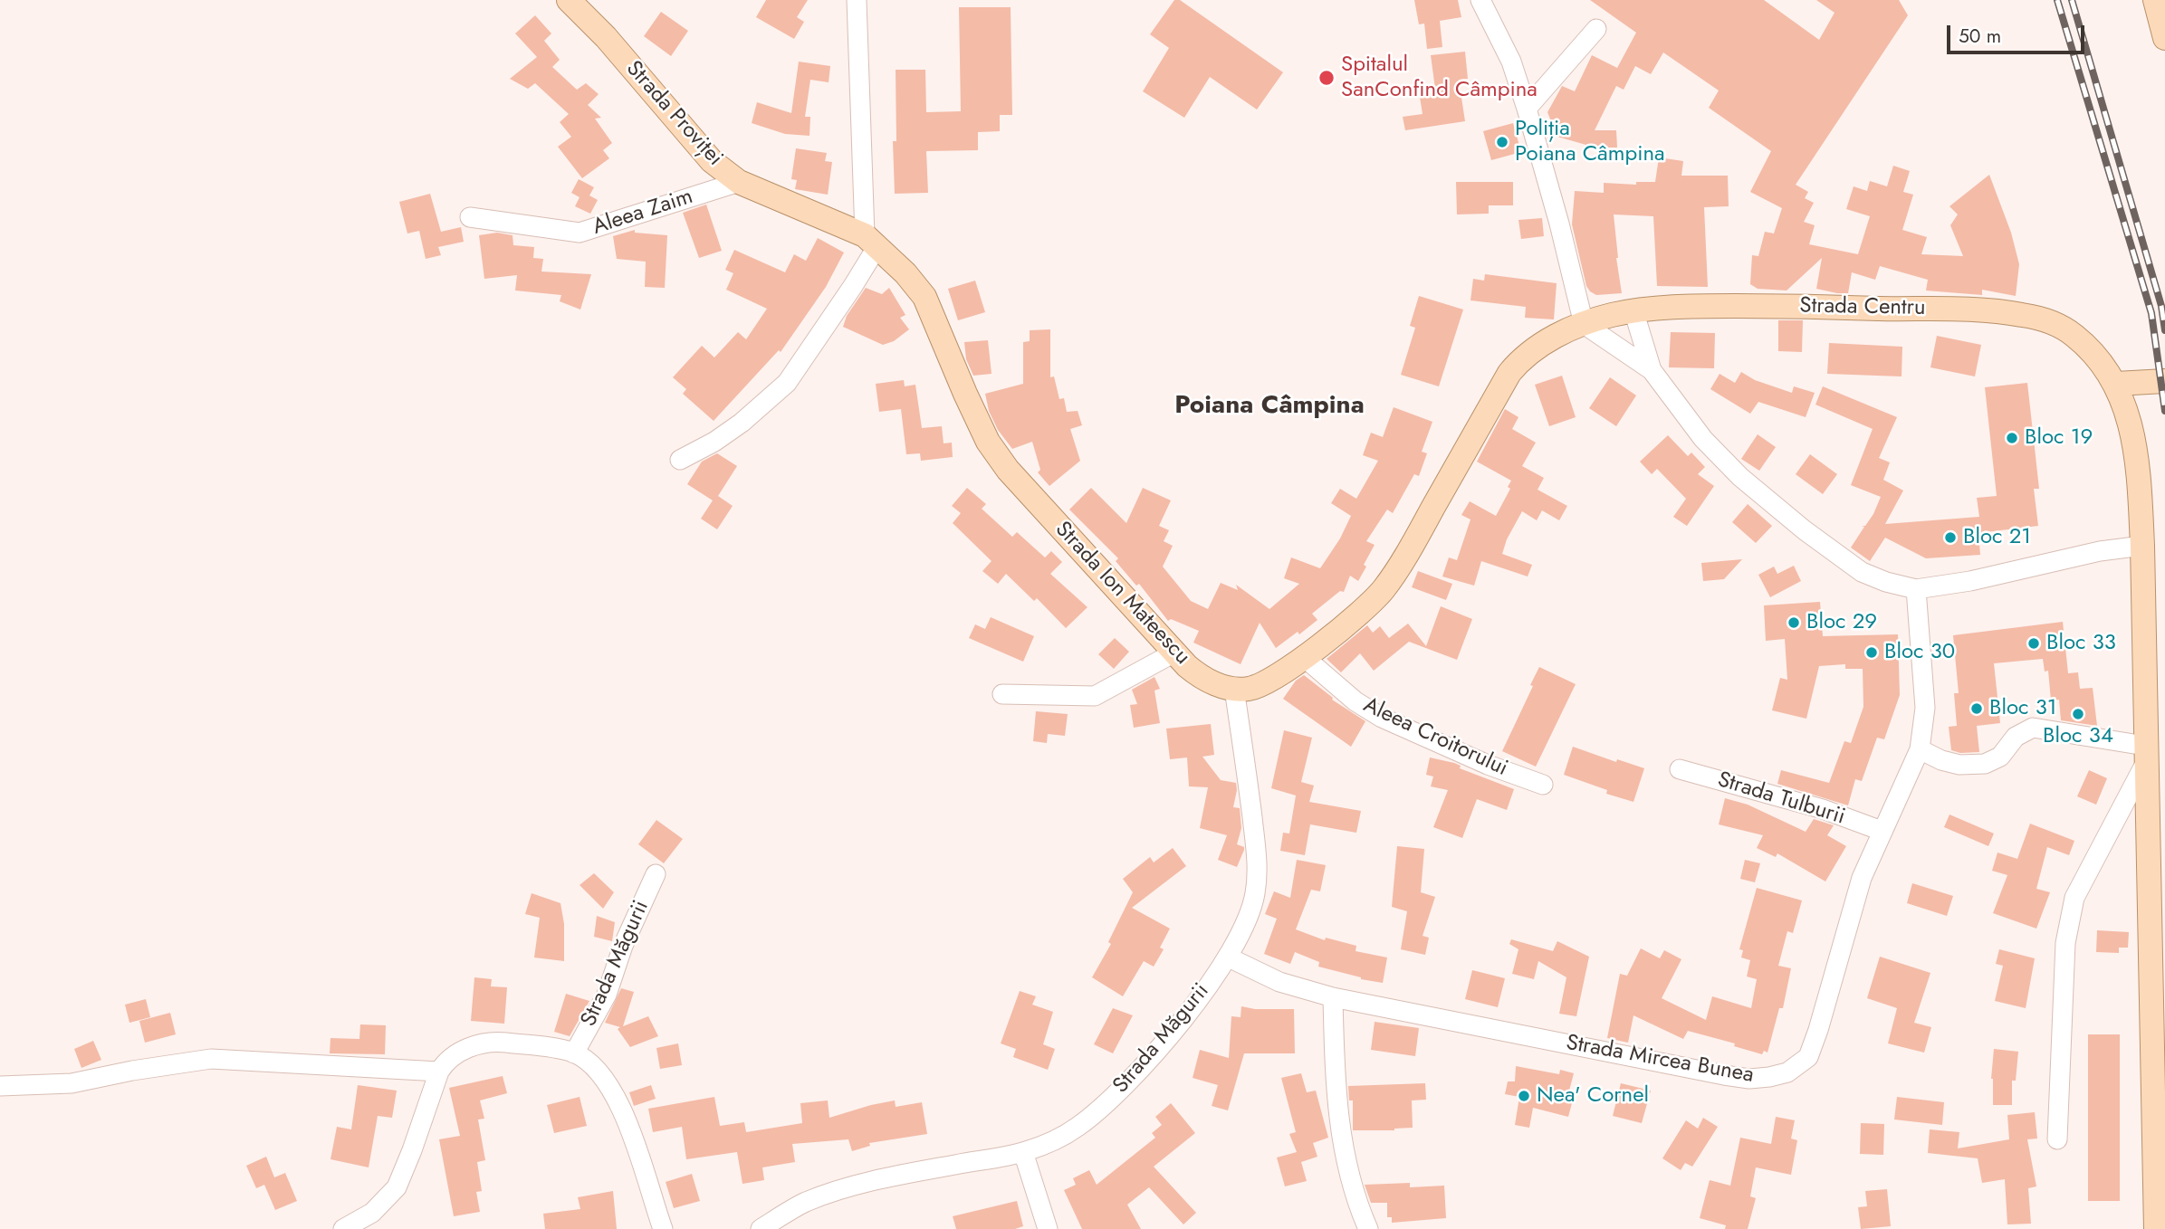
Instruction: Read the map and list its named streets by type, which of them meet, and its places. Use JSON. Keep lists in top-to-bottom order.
{
  "streets": {
    "main road": ["Strada Proviței", "Strada Centru", "Strada Ion Mateescu"],
    "street": [
      "Aleea Zaim",
      "Aleea Croitorului",
      "Strada Tulburii",
      "Strada Măgurii",
      "Strada Mircea Bunea"
    ]
  },
  "crossings": [
    ["Strada Proviței", "Aleea Zaim"],
    ["Strada Proviței", "Strada Ion Mateescu"],
    ["Strada Centru", "Strada Ion Mateescu"],
    ["Strada Ion Mateescu", "Aleea Croitorului"],
    ["Strada Ion Mateescu", "Strada Măgurii"],
    ["Strada Tulburii", "Strada Mircea Bunea"],
    ["Strada Măgurii", "Strada Mircea Bunea"]
  ],
  "districts": ["Poiana Câmpina"],
  "places": [
    "Spitalul SanConfind Câmpina",
    "Poliția Poiana Câmpina",
    "Bloc 19",
    "Bloc 21",
    "Bloc 29",
    "Bloc 33",
    "Bloc 30",
    "Bloc 31",
    "Bloc 34",
    "Nea' Cornel"
  ],
  "scale_bar": "50 m"
}
